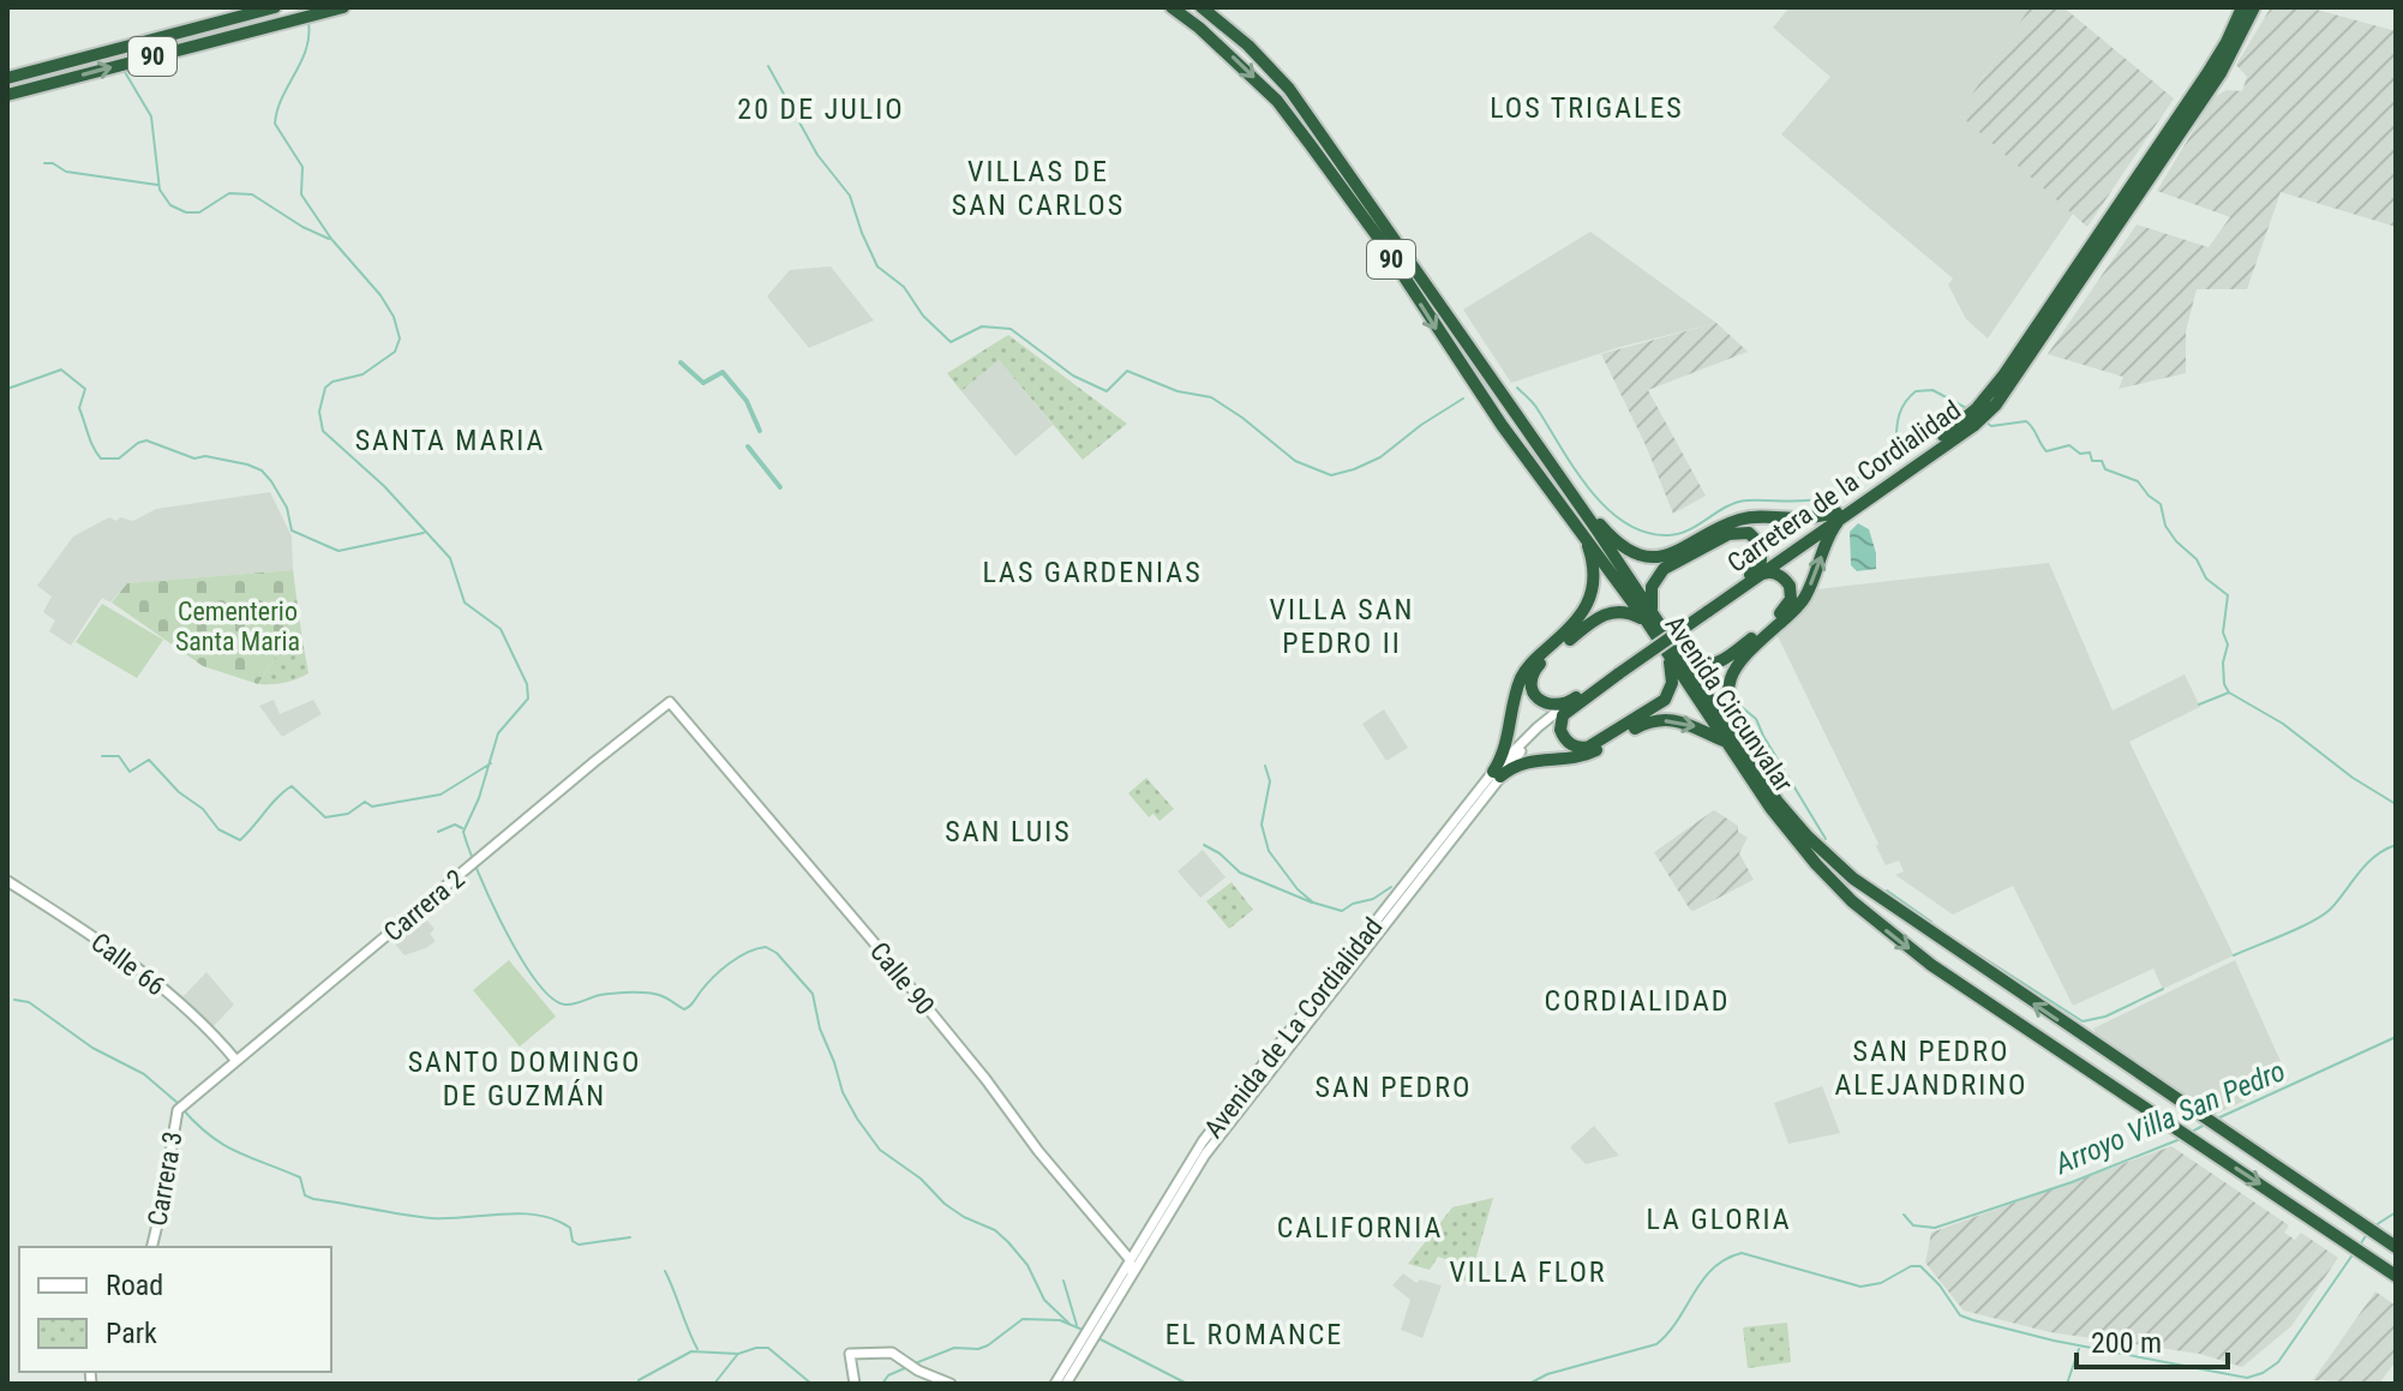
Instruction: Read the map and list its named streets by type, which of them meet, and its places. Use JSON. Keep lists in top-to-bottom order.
{
  "streets": {
    "highway": ["90", "Carretera de la Cordialidad", "Avenida Circunvalar"],
    "street": [
      "Carrera 2",
      "Calle 66",
      "Calle 90",
      "Avenida de La Cordialidad",
      "Carrera 3"
    ]
  },
  "crossings": [
    ["Carretera de la Cordialidad", "Avenida de La Cordialidad"],
    ["Carrera 2", "Calle 66"],
    ["Carrera 2", "Calle 90"],
    ["Carrera 2", "Carrera 3"],
    ["Calle 90", "Avenida de La Cordialidad"]
  ],
  "districts": [
    "LOS TRIGALES",
    "20 DE JULIO",
    "VILLAS DE SAN CARLOS",
    "SANTA MARIA",
    "LAS GARDENIAS",
    "VILLA SAN PEDRO II",
    "SAN LUIS",
    "CORDIALIDAD",
    "SAN PEDRO ALEJANDRINO",
    "SANTO DOMINGO DE GUZMÁN",
    "SAN PEDRO",
    "LA GLORIA",
    "CALIFORNIA",
    "VILLA FLOR",
    "EL ROMANCE"
  ],
  "water": ["Arroyo Villa San Pedro"],
  "parks": ["Cementerio Santa Maria"],
  "legend": ["Road", "Park"],
  "scale_bar": "200 m"
}
